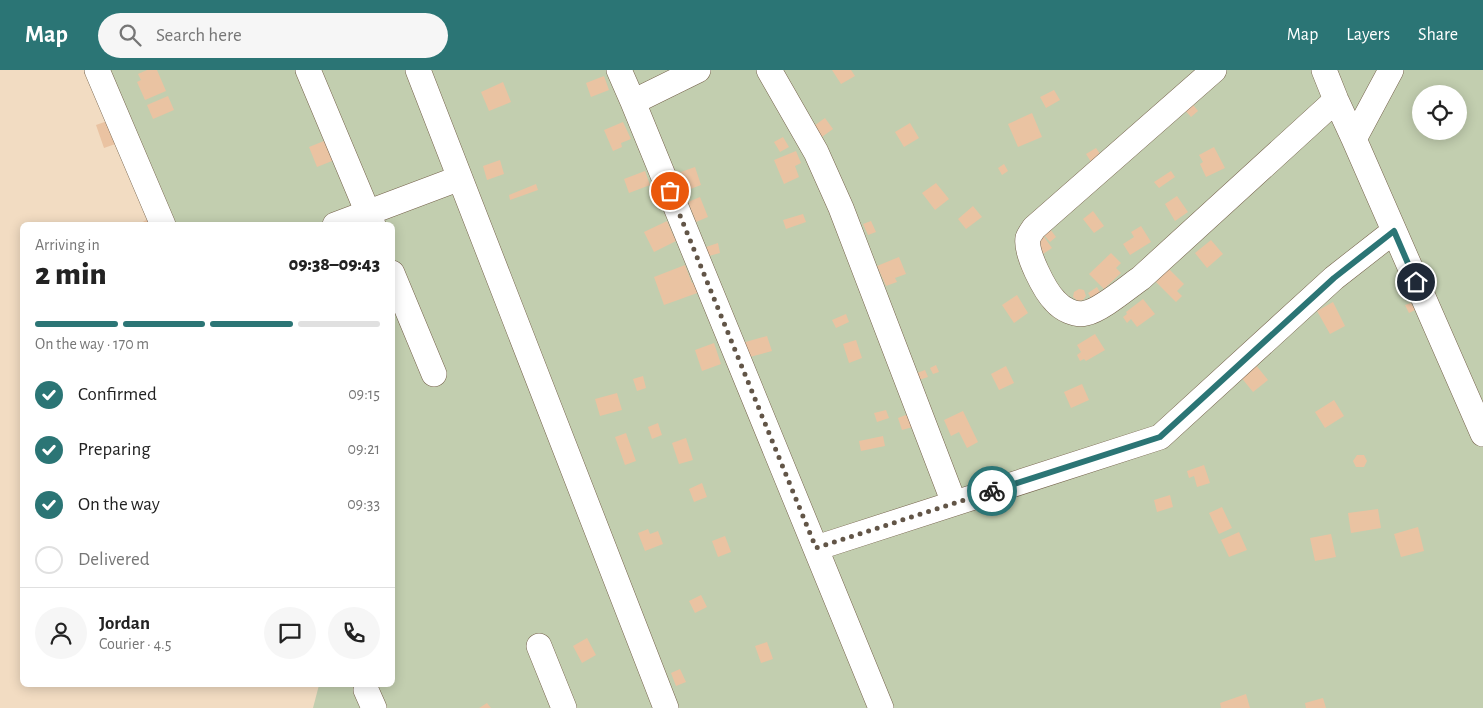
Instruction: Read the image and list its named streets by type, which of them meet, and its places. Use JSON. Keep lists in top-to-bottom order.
{
  "page": {
    "header": "Map",
    "search": "Search here",
    "nav": ["Map", "Layers", "Share"],
    "heading": ["2 min", "Arriving in", "09:38–09:43"],
    "panel": ["Jordan", "Courier · 4.5"],
    "bar": "On the way · 170 m",
    "list": [
      ["Confirmed", "09:15"],
      ["Preparing", "09:21"],
      ["On the way", "09:33"],
      "Delivered"
    ]
  }
}
